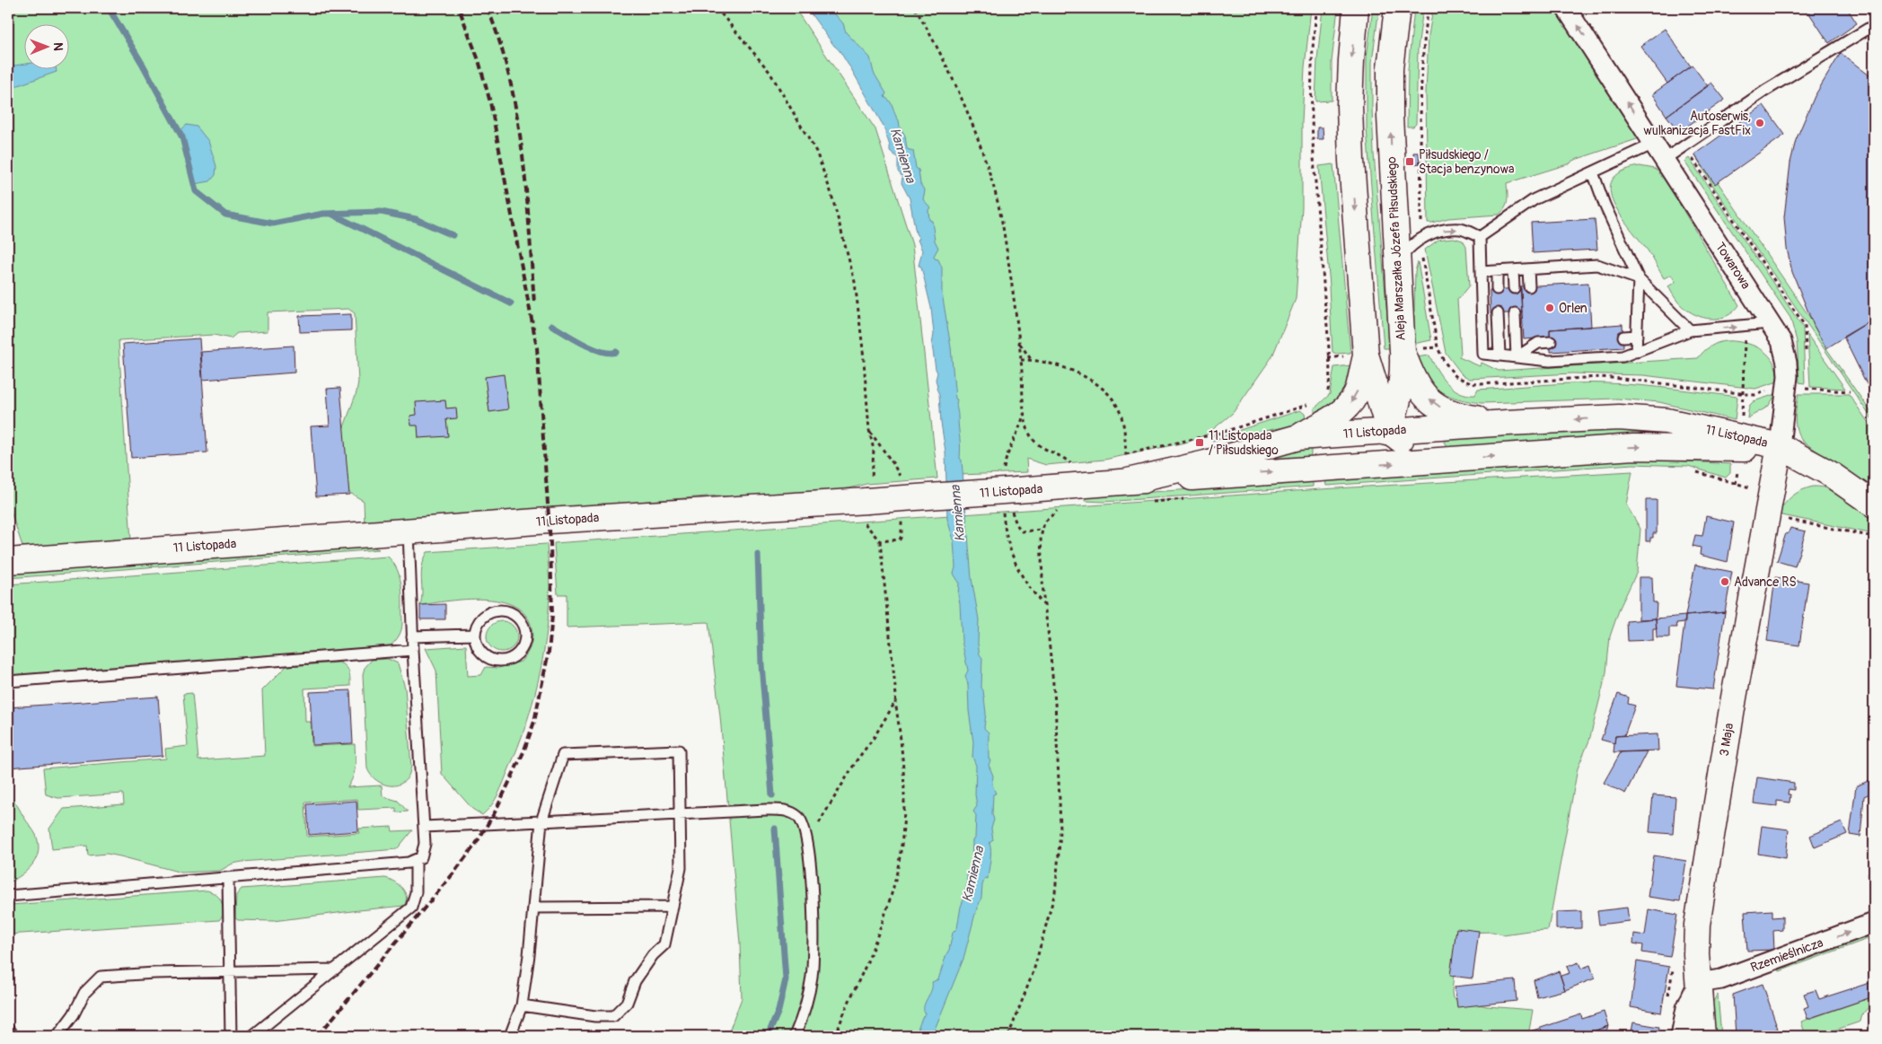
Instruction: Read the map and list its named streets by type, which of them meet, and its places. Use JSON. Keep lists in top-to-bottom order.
{
  "streets": {
    "street": [
      "Aleja Marszałka Józefa Piłsudskiego",
      "Towarowa",
      "11 Listopada",
      "3 Maja",
      "Rzemieślnicza"
    ]
  },
  "crossings": [
    ["Aleja Marszałka Józefa Piłsudskiego", "11 Listopada"],
    ["Towarowa", "11 Listopada"],
    ["Towarowa", "3 Maja"],
    ["11 Listopada", "3 Maja"],
    ["3 Maja", "Rzemieślnicza"]
  ],
  "one_way": ["Rzemieślnicza"],
  "water": ["Kamienna"],
  "places": {
    "other": ["Autoserwis, wulkanizacja FastFix", "Orlen", "Advance RS"],
    "transit": ["Piłsudskiego / Stacja benzynowa", "11 Listopada / Piłsudskiego"]
  },
  "north": "right"
}
